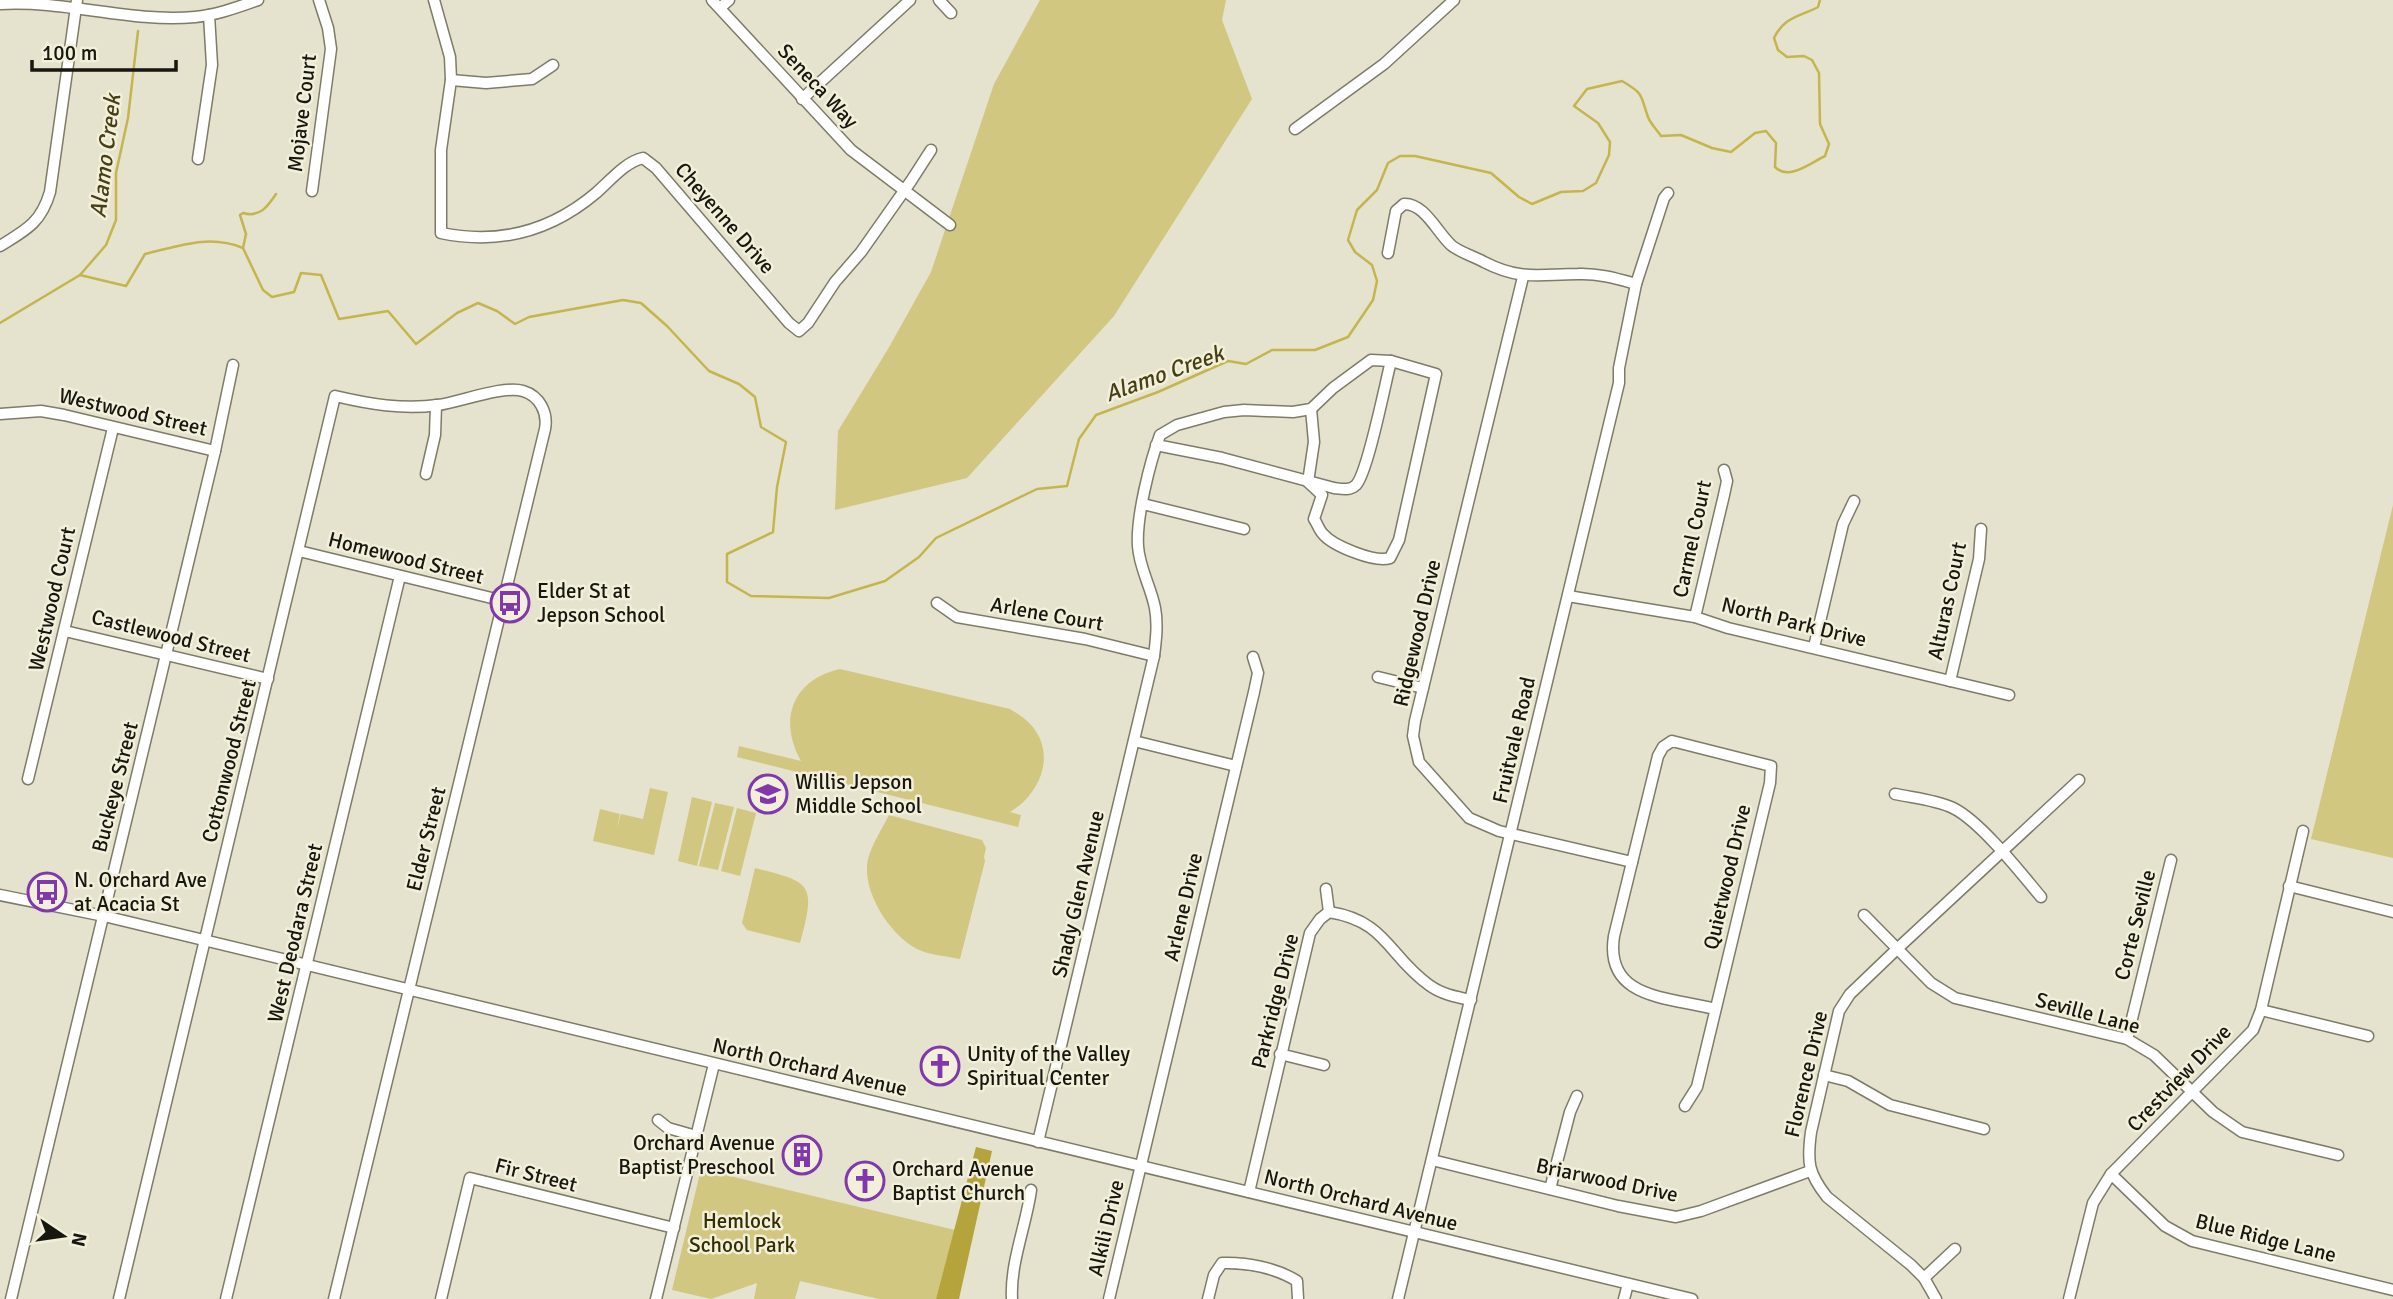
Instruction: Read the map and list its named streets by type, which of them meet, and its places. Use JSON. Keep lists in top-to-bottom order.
{
  "streets": {
    "street": [
      "Seneca Way",
      "Mojave Court",
      "Cheyenne Drive",
      "Westwood Street",
      "Carmel Court",
      "Homewood Street",
      "Westwood Court",
      "Alturas Court",
      "Arlene Court",
      "North Park Drive",
      "Ridgewood Drive",
      "Castlewood Street",
      "Fruitvale Road",
      "Cottonwood Street",
      "Buckeye Street",
      "Elder Street",
      "Quietwood Drive",
      "Shady Glen Avenue",
      "Arlene Drive",
      "Corte Seville",
      "West Deodara Street",
      "Parkridge Drive",
      "Seville Lane",
      "North Orchard Avenue",
      "Florence Drive",
      "Crestview Drive",
      "Fir Street",
      "Briarwood Drive",
      "Alkili Drive",
      "Blue Ridge Lane"
    ]
  },
  "crossings": [
    ["Seneca Way", "Cheyenne Drive"],
    ["Westwood Street", "Westwood Court"],
    ["Westwood Street", "Buckeye Street"],
    ["Carmel Court", "North Park Drive"],
    ["Homewood Street", "Cottonwood Street"],
    ["Homewood Street", "Elder Street"],
    ["Homewood Street", "West Deodara Street"],
    ["Westwood Court", "Castlewood Street"],
    ["Alturas Court", "North Park Drive"],
    ["Arlene Court", "Shady Glen Avenue"],
    ["North Park Drive", "Fruitvale Road"],
    ["Ridgewood Drive", "Fruitvale Road"],
    ["Ridgewood Drive", "Quietwood Drive"],
    ["Castlewood Street", "Cottonwood Street"],
    ["Castlewood Street", "Buckeye Street"],
    ["Fruitvale Road", "North Orchard Avenue"],
    ["Fruitvale Road", "Briarwood Drive"],
    ["Cottonwood Street", "Elder Street"],
    ["Cottonwood Street", "North Orchard Avenue"],
    ["Buckeye Street", "North Orchard Avenue"],
    ["Elder Street", "North Orchard Avenue"],
    ["Shady Glen Avenue", "North Orchard Avenue"],
    ["Arlene Drive", "North Orchard Avenue"],
    ["Arlene Drive", "Alkili Drive"],
    ["Corte Seville", "Seville Lane"],
    ["West Deodara Street", "North Orchard Avenue"],
    ["Parkridge Drive", "North Orchard Avenue"],
    ["Seville Lane", "Florence Drive"],
    ["Seville Lane", "Crestview Drive"],
    ["North Orchard Avenue", "Alkili Drive"],
    ["Florence Drive", "Briarwood Drive"],
    ["Crestview Drive", "Blue Ridge Lane"]
  ],
  "water": ["Alamo Creek"],
  "parks": ["Hemlock School Park"],
  "places": {
    "bus stop": ["Elder St at Jepson School", "N. Orchard Ave at Acacia St"],
    "school or university": ["Willis Jepson Middle School"],
    "church": ["Unity of the Valley Spiritual Center", "Orchard Avenue Baptist Church"],
    "building": ["Orchard Avenue Baptist Preschool"]
  },
  "scale_bar": "100 m",
  "north": "right"
}
